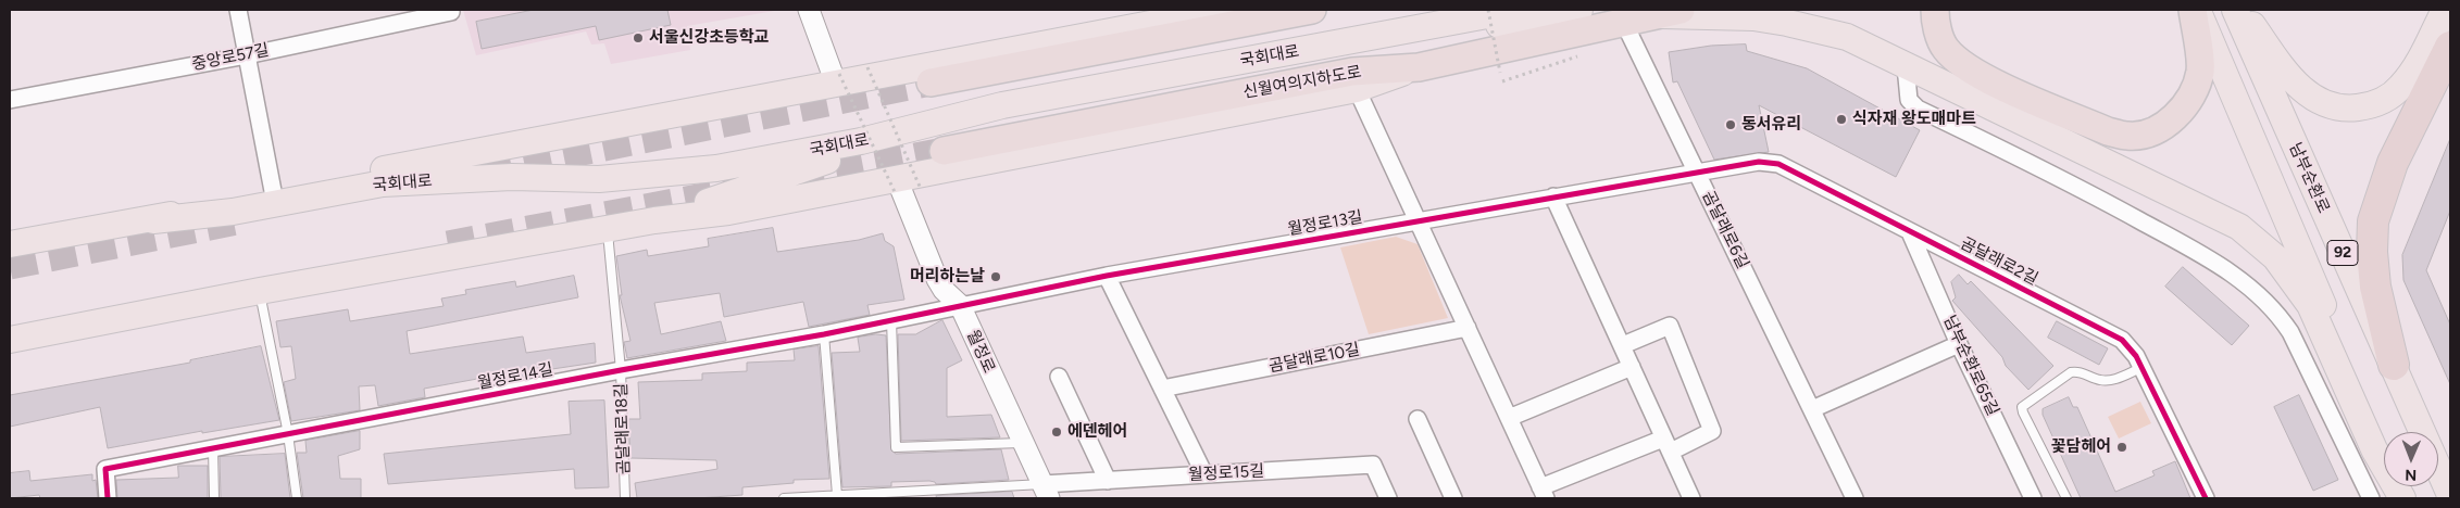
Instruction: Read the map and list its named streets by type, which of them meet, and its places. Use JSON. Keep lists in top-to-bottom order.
{
  "streets": {
    "highway": ["신월여의지하도로"],
    "main road": ["국회대로", "남부순환로", "92"],
    "street": [
      "중앙로57길",
      "월정로13길",
      "곰달래로6길",
      "곰달래로2길",
      "월정로",
      "곰달래로10길",
      "남부순환로65길",
      "월정로14길",
      "월정로15길"
    ],
    "lane": ["곰달래로18길"]
  },
  "crossings": [
    ["신월여의지하도로", "곰달래로6길"],
    ["월정로13길", "곰달래로6길"],
    ["월정로13길", "곰달래로2길"],
    ["월정로13길", "월정로"],
    ["월정로13길", "월정로14길"],
    ["곰달래로6길", "곰달래로2길"],
    ["곰달래로2길", "남부순환로65길"],
    ["월정로", "월정로14길"],
    ["월정로", "월정로15길"],
    ["월정로14길", "곰달래로18길"]
  ],
  "places": [
    "서울신강초등학교",
    "식자재 왕도매마트",
    "동서유리",
    "머리하는날",
    "에덴헤어",
    "꽃담헤어"
  ],
  "north": "bottom"
}
